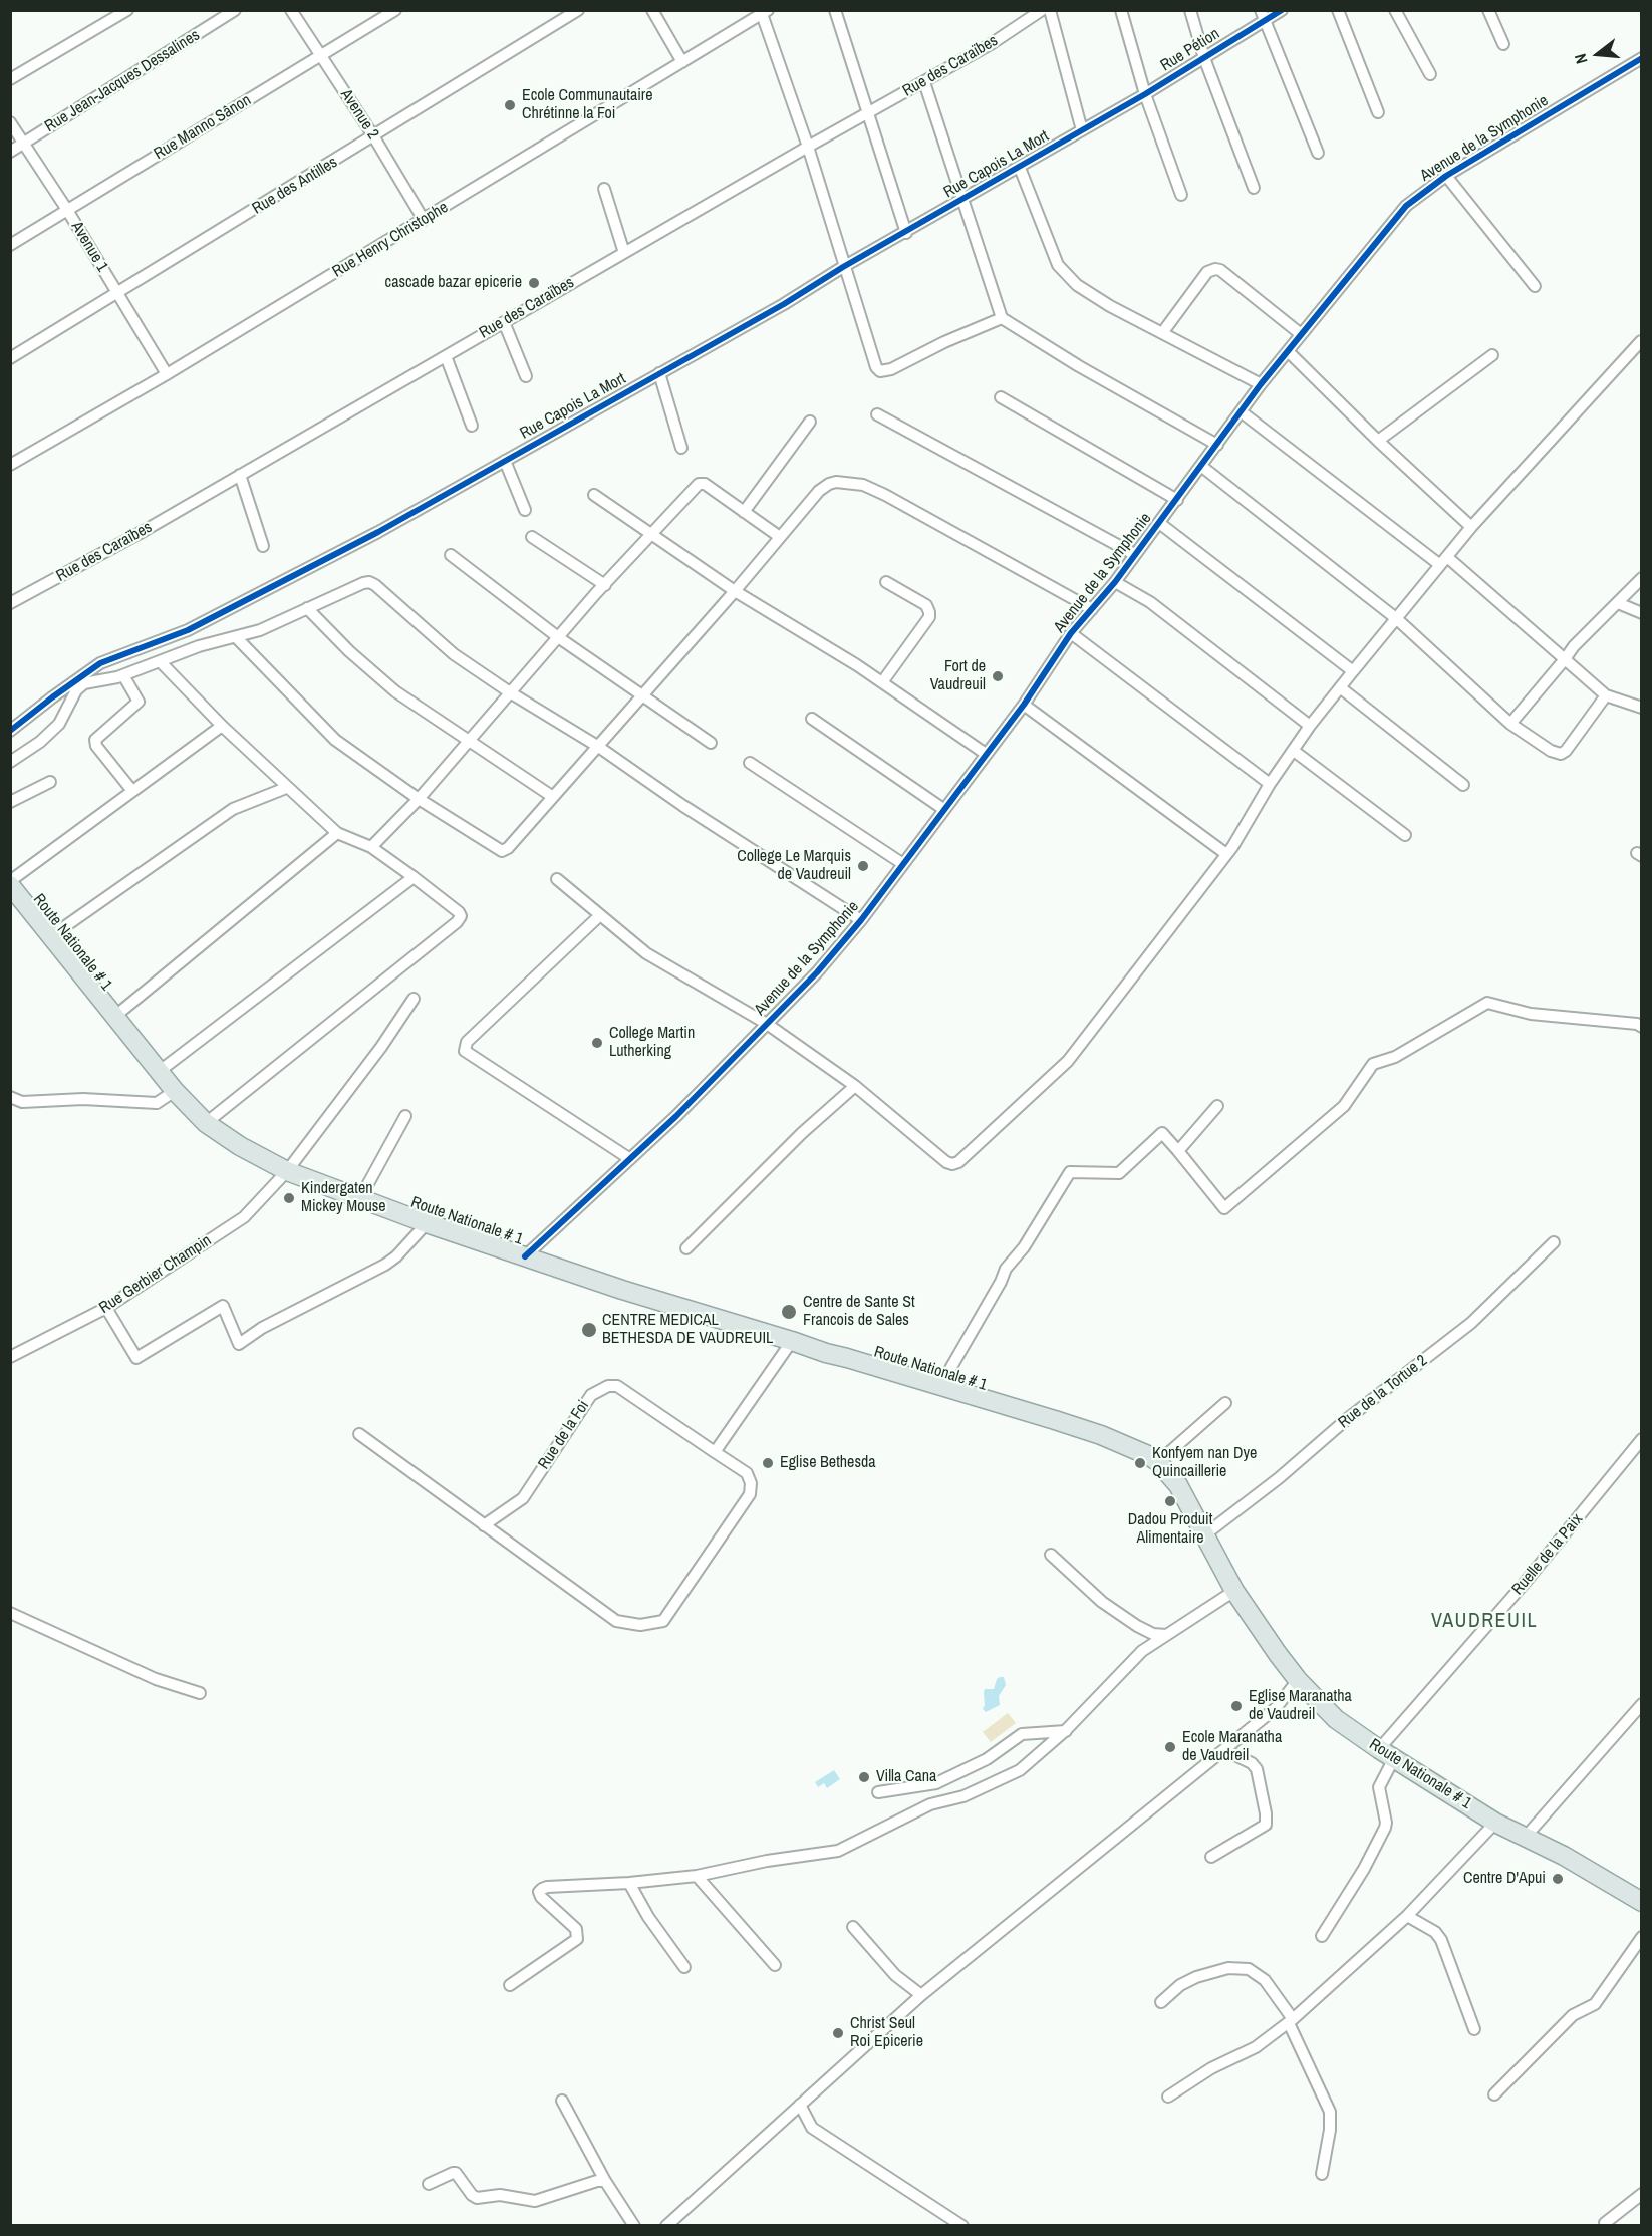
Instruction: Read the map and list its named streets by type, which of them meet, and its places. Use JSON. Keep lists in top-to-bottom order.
{
  "streets": {
    "main road": ["Route Nationale # 1"],
    "street": [
      "Rue Pétion",
      "Rue des Caraïbes",
      "Rue Jean-Jacques Dessalines",
      "Avenue 2",
      "Rue Manno Sânon",
      "Avenue de la Symphonie",
      "Rue Capois La Mort",
      "Rue des Antilles",
      "Rue Henry Christophe",
      "Avenue 1",
      "Rue Gerbier Champin",
      "Rue de la Tortue 2",
      "Rue de la Foi",
      "Ruelle de la Paix"
    ]
  },
  "crossings": [
    ["Rue Pétion", "Rue Capois La Mort"],
    ["Rue Jean-Jacques Dessalines", "Avenue 1"],
    ["Avenue 2", "Rue Manno Sânon"],
    ["Avenue 2", "Rue des Antilles"],
    ["Avenue 2", "Rue Henry Christophe"],
    ["Rue Manno Sânon", "Avenue 1"],
    ["Avenue de la Symphonie", "Route Nationale # 1"],
    ["Rue des Antilles", "Avenue 1"],
    ["Rue Henry Christophe", "Avenue 1"],
    ["Route Nationale # 1", "Rue Gerbier Champin"],
    ["Route Nationale # 1", "Rue de la Tortue 2"],
    ["Route Nationale # 1", "Ruelle de la Paix"]
  ],
  "districts": ["VAUDREUIL"],
  "places": [
    "Ecole Communautaire Chrétinne la Foi",
    "cascade bazar epicerie",
    "Fort de Vaudreuil",
    "College Le Marquis de Vaudreuil",
    "College Martin Lutherking",
    "Kindergaten Mickey Mouse",
    "Centre de Sante St Francois de Sales",
    "CENTRE MEDICAL BETHESDA DE VAUDREUIL",
    "Eglise Bethesda",
    "Konfyem nan Dye Quincaillerie",
    "Dadou Produit Alimentaire",
    "Eglise Maranatha de Vaudreil",
    "Ecole Maranatha de Vaudreil",
    "Villa Cana",
    "Centre D'Apui",
    "Christ Seul Roi Epicerie"
  ],
  "north": "left"
}
